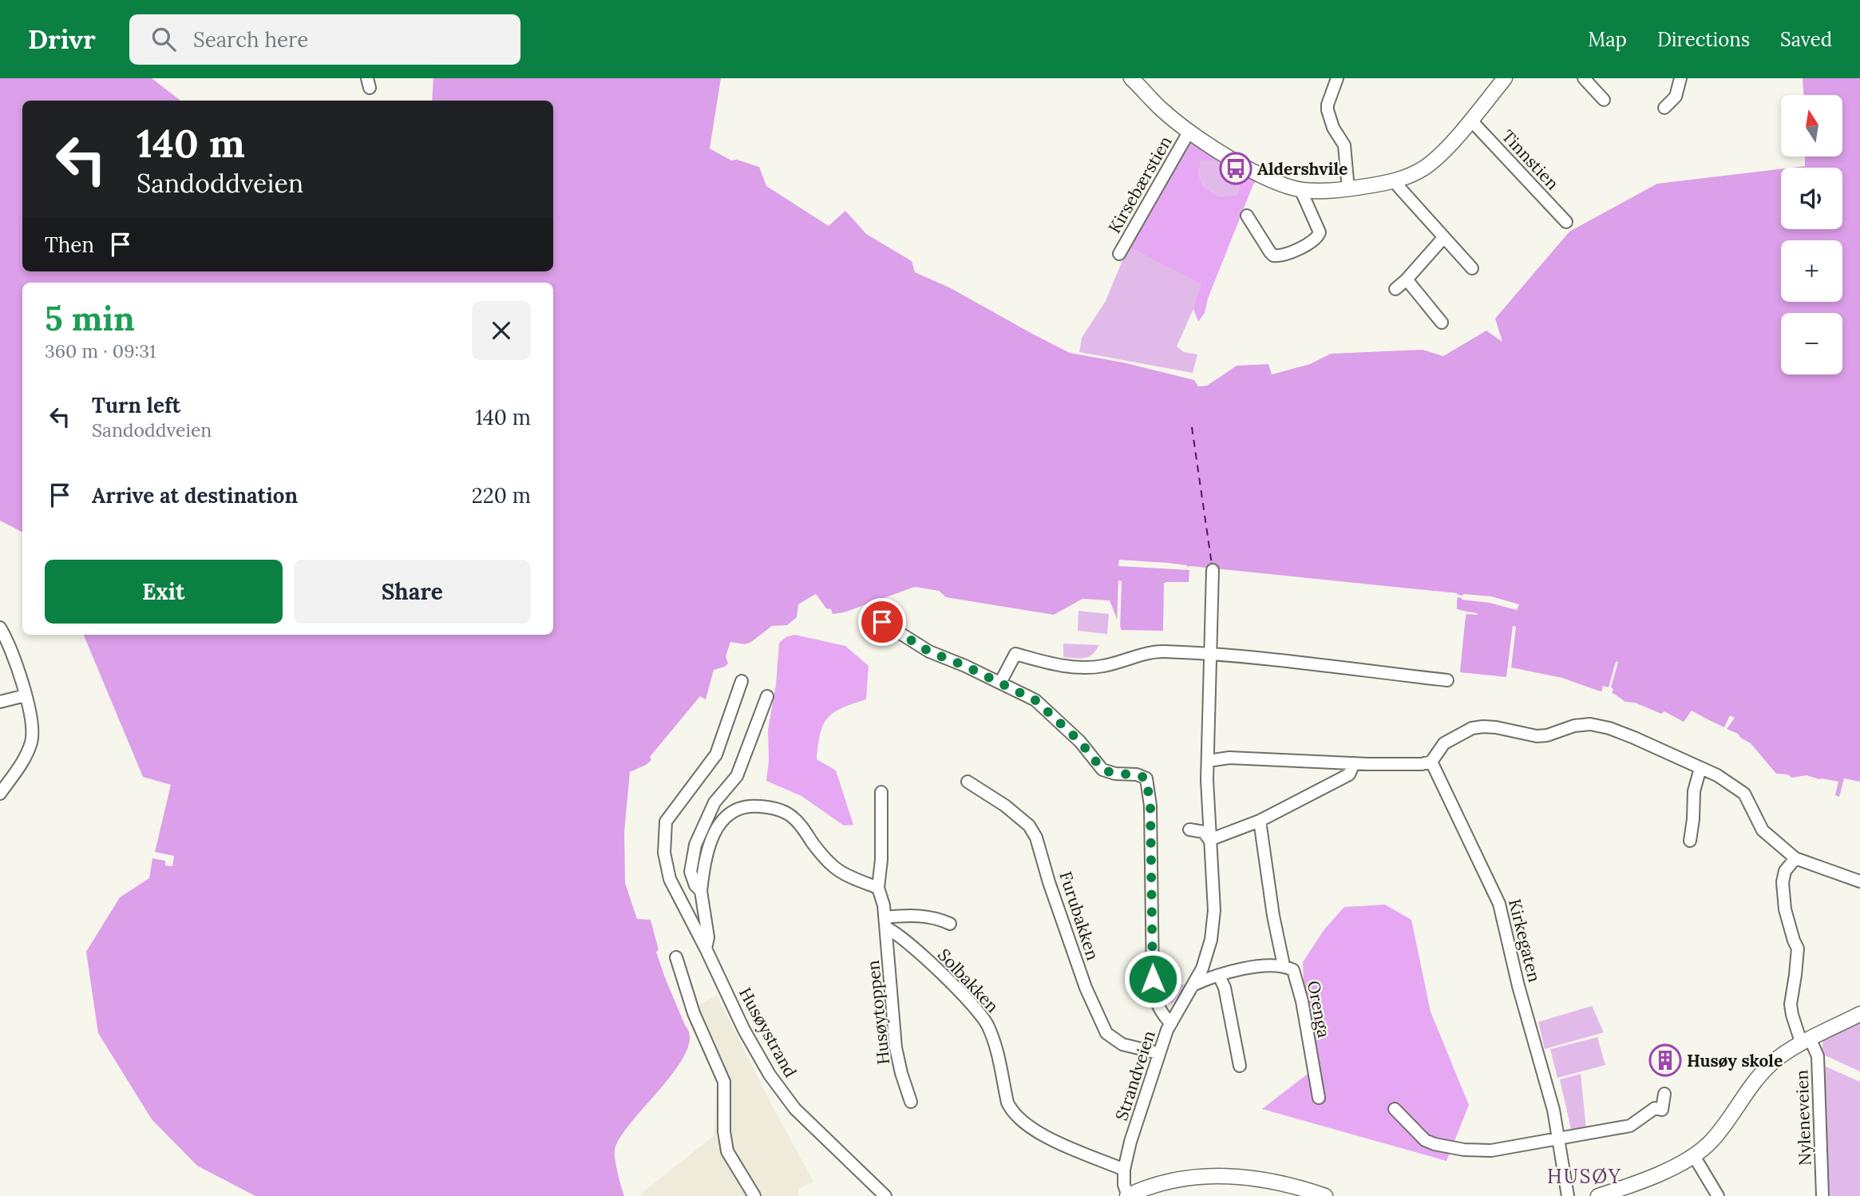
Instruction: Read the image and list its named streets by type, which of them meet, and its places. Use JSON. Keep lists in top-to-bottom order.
{
  "streets": {
    "street": [
      "Tinnstien",
      "Kirsebærstien",
      "Furubakken",
      "Kirkegaten",
      "Solbakken",
      "Orenga",
      "Husøytoppen",
      "Husøystrand",
      "Strandveien",
      "Nyleneveien"
    ]
  },
  "crossings": [
    ["Furubakken", "Strandveien"],
    ["Solbakken", "Husøytoppen"],
    ["Solbakken", "Strandveien"]
  ],
  "districts": ["HUSØY"],
  "places": {
    "bus stop": ["Aldershvile"],
    "building": ["Husøy skole"]
  },
  "north": "top",
  "page": {
    "header": "Drivr",
    "search": "Search here",
    "nav": ["Map", "Directions", "Saved"],
    "map_buttons": ["+", "−"],
    "turn": ["140 m", "Sandoddveien"],
    "then": "Then",
    "heading": ["5 min", "360 m · 09:31"],
    "list": [
      {
        "name": "Turn left",
        "note": "Sandoddveien",
        "value": "140 m"
      },
      {
        "name": "Arrive at destination",
        "value": "220 m"
      }
    ],
    "buttons": ["Exit", "Share"]
  }
}
